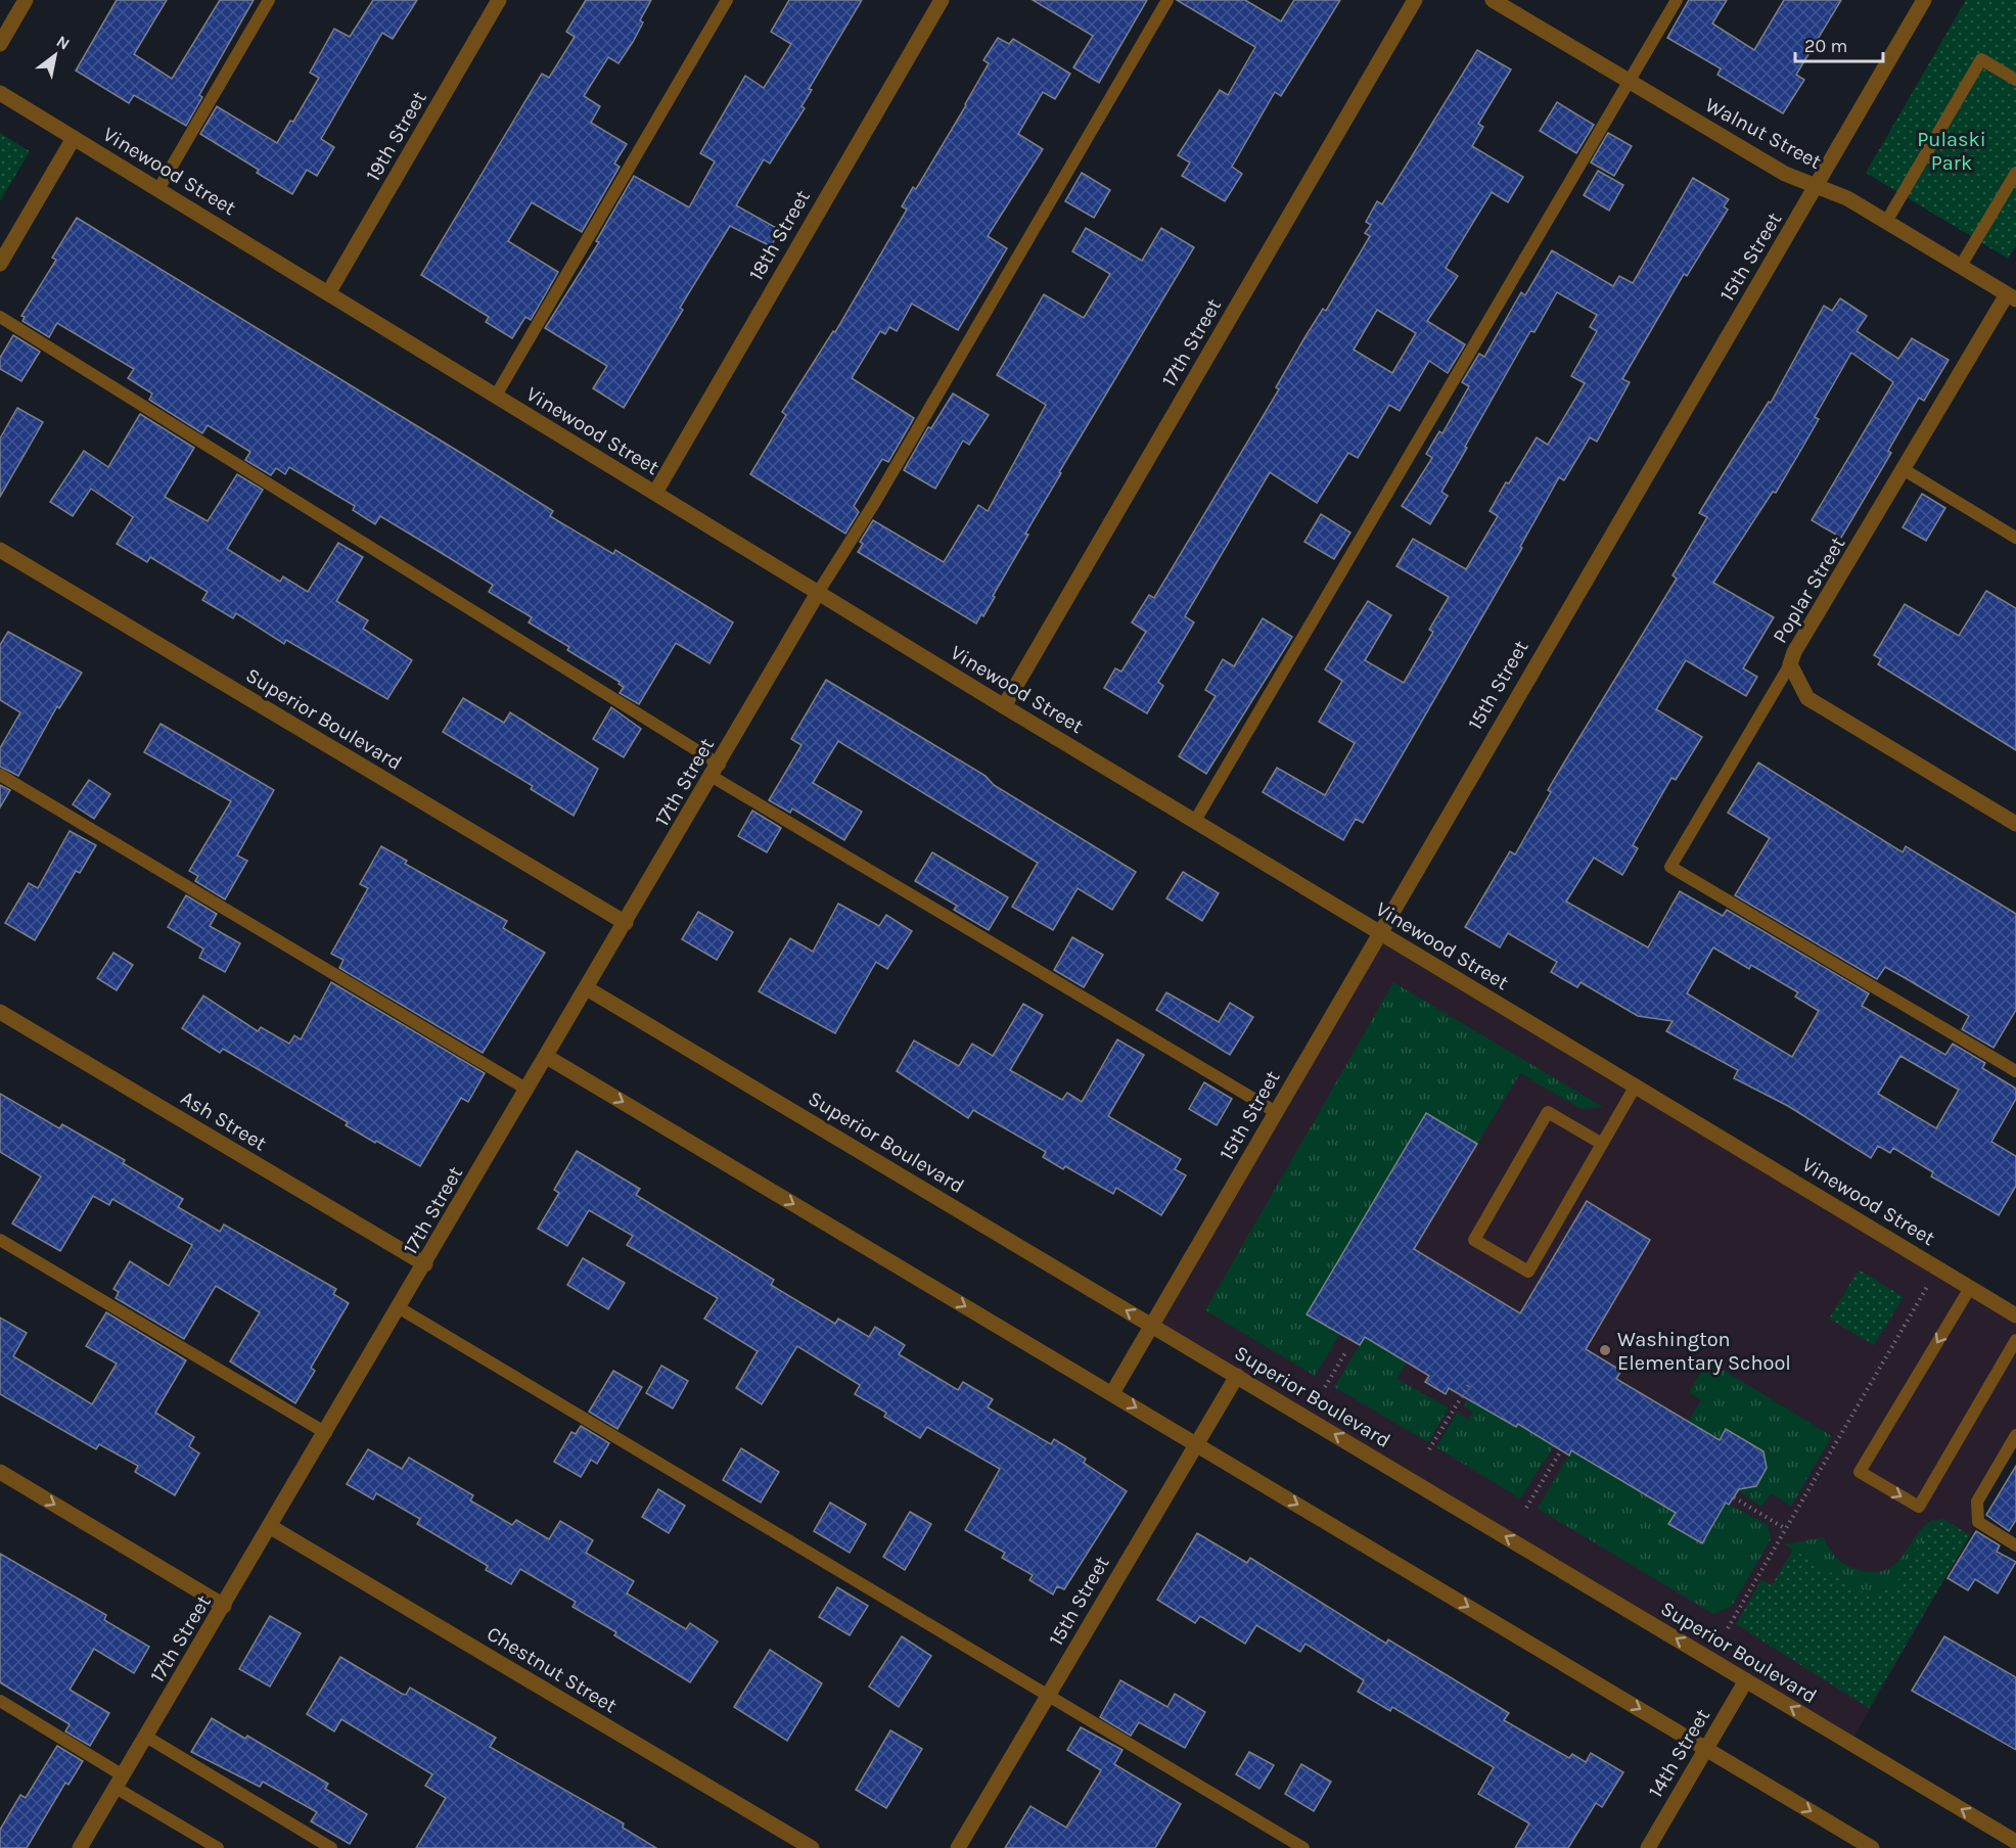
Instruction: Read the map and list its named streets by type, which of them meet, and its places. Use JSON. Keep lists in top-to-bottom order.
{
  "streets": {
    "street": [
      "Walnut Street",
      "19th Street",
      "Vinewood Street",
      "18th Street",
      "15th Street",
      "17th Street",
      "Poplar Street",
      "Superior Boulevard",
      "Ash Street",
      "Chestnut Street",
      "14th Street"
    ]
  },
  "crossings": [
    ["Walnut Street", "15th Street"],
    ["Walnut Street", "Poplar Street"],
    ["19th Street", "Vinewood Street"],
    ["Vinewood Street", "18th Street"],
    ["Vinewood Street", "15th Street"],
    ["Vinewood Street", "17th Street"],
    ["15th Street", "Superior Boulevard"],
    ["17th Street", "Superior Boulevard"],
    ["17th Street", "Ash Street"],
    ["17th Street", "Chestnut Street"],
    ["Superior Boulevard", "14th Street"]
  ],
  "parks": ["Pulaski Park"],
  "places": ["Washington Elementary School"],
  "scale_bar": "20 m",
  "north": "top right"
}
